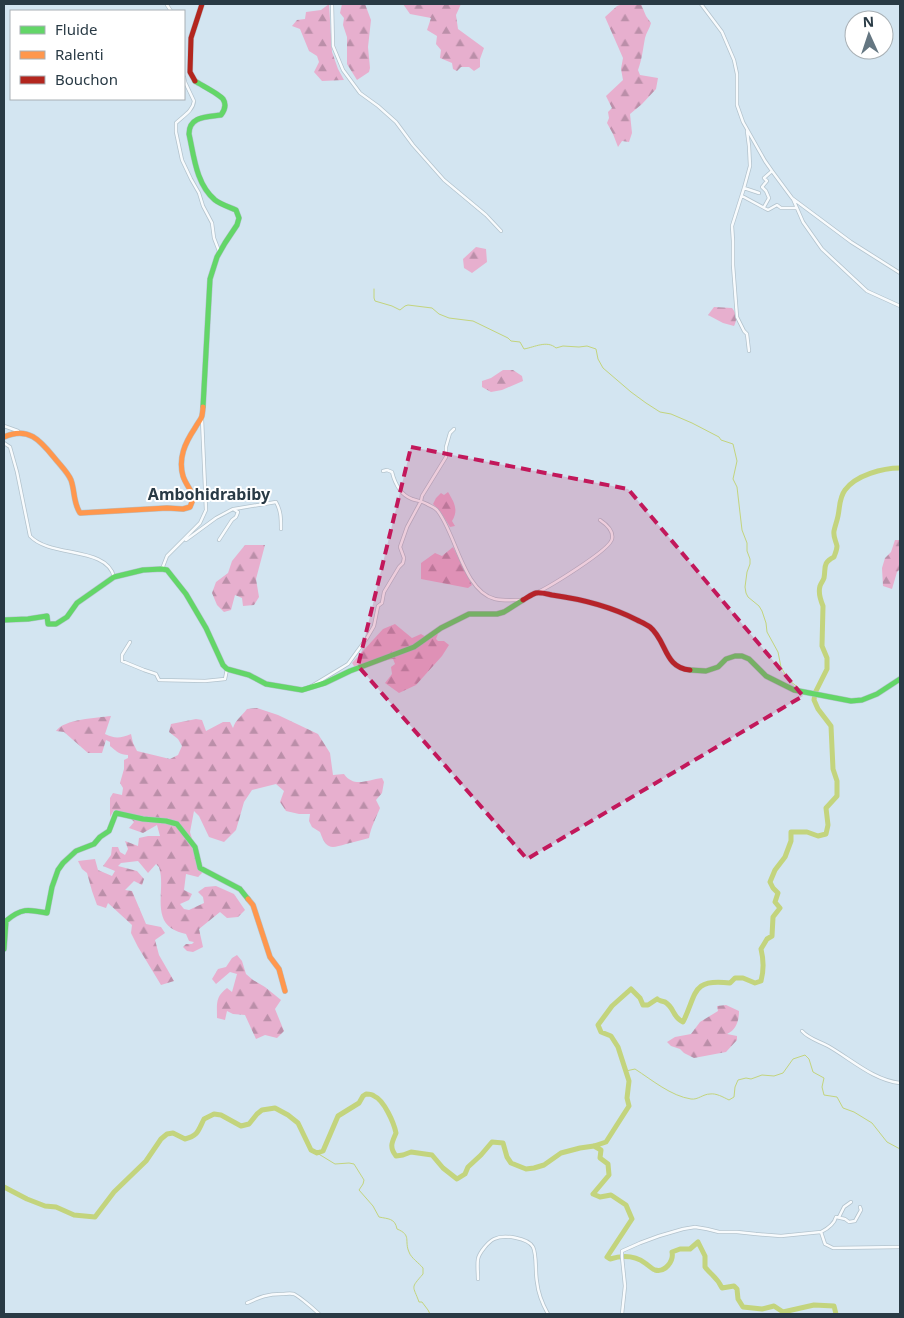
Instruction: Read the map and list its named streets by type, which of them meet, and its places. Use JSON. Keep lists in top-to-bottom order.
{
  "districts": ["Ambohidrabiby"],
  "legend": ["Fluide", "Ralenti", "Bouchon"],
  "north": "top"
}
